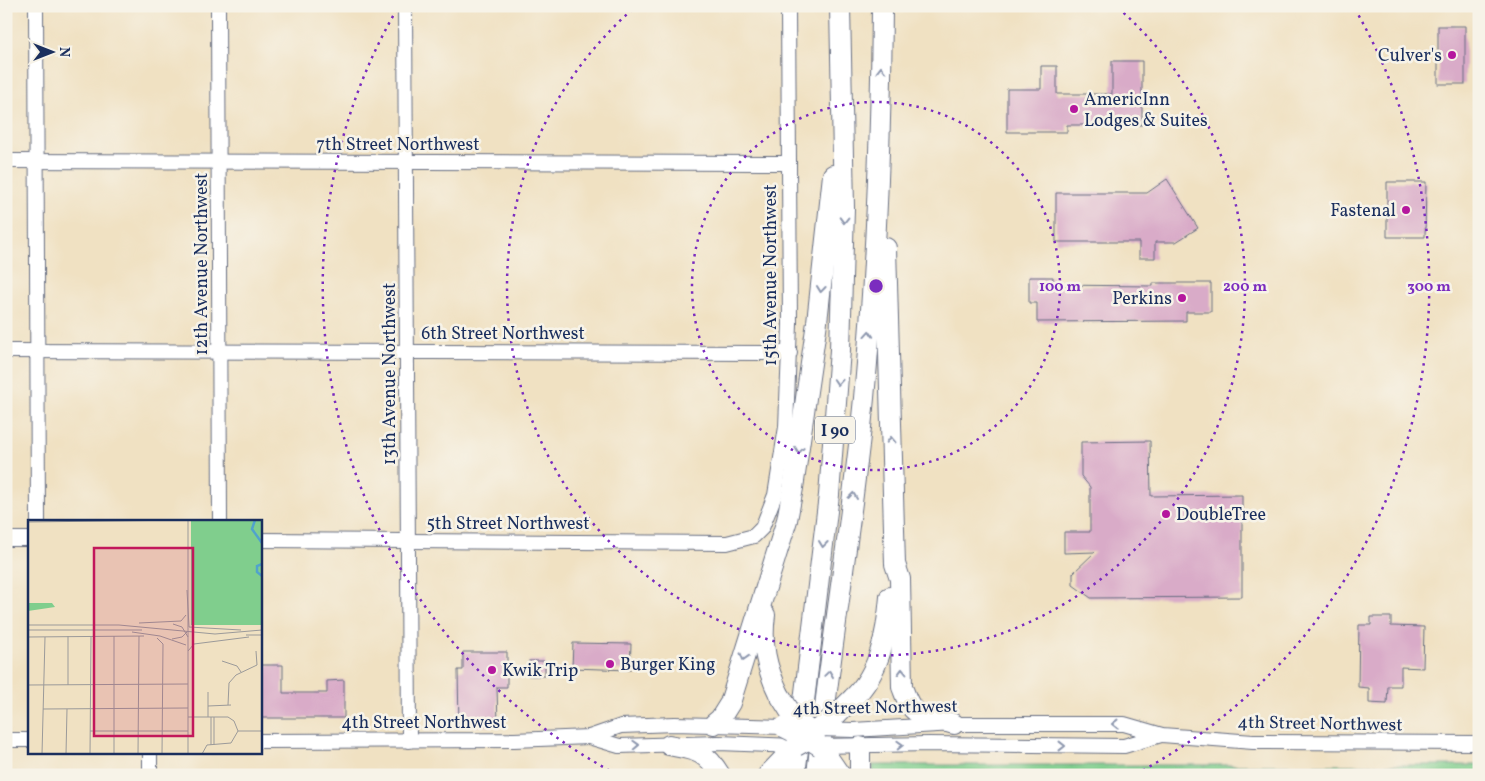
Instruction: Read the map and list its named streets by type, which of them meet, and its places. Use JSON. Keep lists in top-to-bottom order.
{
  "streets": {
    "highway": ["I 90"],
    "street": [
      "7th Street Northwest",
      "12th Avenue Northwest",
      "15th Avenue Northwest",
      "6th Street Northwest",
      "13th Avenue Northwest",
      "5th Street Northwest",
      "4th Street Northwest"
    ]
  },
  "crossings": [
    ["7th Street Northwest", "12th Avenue Northwest"],
    ["7th Street Northwest", "15th Avenue Northwest"],
    ["7th Street Northwest", "13th Avenue Northwest"],
    ["12th Avenue Northwest", "6th Street Northwest"],
    ["15th Avenue Northwest", "6th Street Northwest"],
    ["15th Avenue Northwest", "5th Street Northwest"],
    ["6th Street Northwest", "13th Avenue Northwest"],
    ["13th Avenue Northwest", "5th Street Northwest"],
    ["13th Avenue Northwest", "4th Street Northwest"]
  ],
  "places": [
    "Culver's",
    "AmericInn Lodges & Suites",
    "Fastenal",
    "Perkins",
    "DoubleTree",
    "Burger King",
    "Kwik Trip"
  ],
  "north": "right",
  "rings": ["100 m", "200 m", "300 m"]
}
